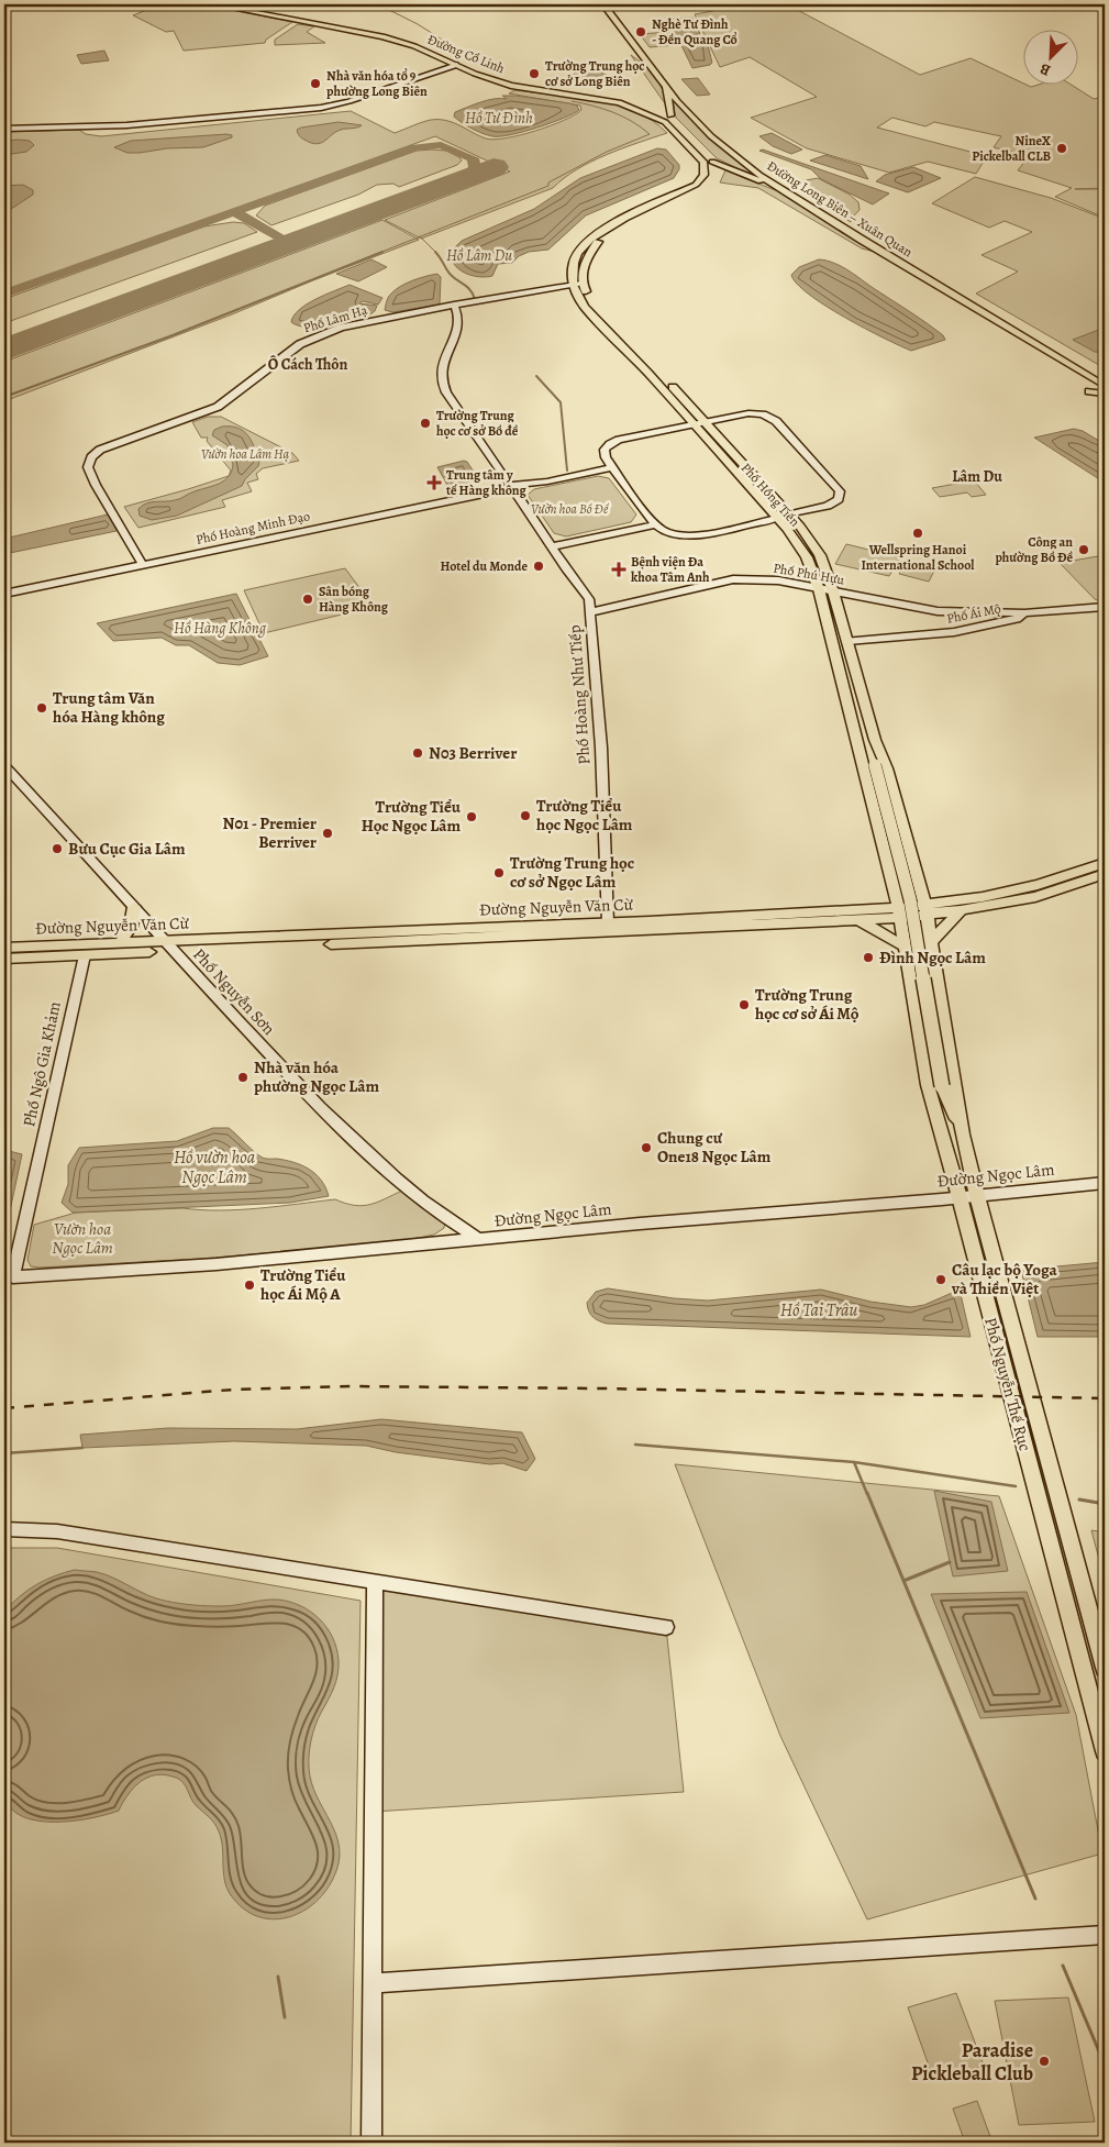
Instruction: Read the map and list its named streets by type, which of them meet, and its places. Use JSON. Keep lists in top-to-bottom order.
{
  "streets": {
    "main road": [
      "Đường Cổ Linh",
      "Đường Long Biên – Xuân Quan",
      "Phố Hồng Tiến",
      "Đường Nguyễn Văn Cừ",
      "Phố Nguyễn Thế Rục"
    ],
    "street": [
      "Phố Lâm Hạ",
      "Phố Hoàng Minh Đạo",
      "Phố Phú Hựu",
      "Phố Ái Mộ",
      "Phố Hoàng Như Tiếp",
      "Phố Nguyễn Sơn",
      "Phố Ngô Gia Khảm",
      "Đường Ngọc Lâm"
    ]
  },
  "crossings": [
    ["Phố Lâm Hạ", "Phố Hồng Tiến"],
    ["Phố Lâm Hạ", "Phố Hoàng Minh Đạo"],
    ["Phố Lâm Hạ", "Phố Hoàng Như Tiếp"],
    ["Phố Hồng Tiến", "Phố Phú Hựu"],
    ["Phố Hồng Tiến", "Phố Ái Mộ"],
    ["Phố Hồng Tiến", "Đường Nguyễn Văn Cừ"],
    ["Phố Hồng Tiến", "Phố Nguyễn Thế Rục"],
    ["Phố Hoàng Minh Đạo", "Phố Hoàng Như Tiếp"],
    ["Phố Phú Hựu", "Phố Ái Mộ"],
    ["Phố Phú Hựu", "Phố Hoàng Như Tiếp"],
    ["Phố Hoàng Như Tiếp", "Đường Nguyễn Văn Cừ"],
    ["Đường Nguyễn Văn Cừ", "Phố Nguyễn Sơn"],
    ["Đường Nguyễn Văn Cừ", "Phố Ngô Gia Khảm"],
    ["Đường Nguyễn Văn Cừ", "Phố Nguyễn Thế Rục"],
    ["Phố Nguyễn Sơn", "Đường Ngọc Lâm"],
    ["Phố Ngô Gia Khảm", "Đường Ngọc Lâm"],
    ["Đường Ngọc Lâm", "Phố Nguyễn Thế Rục"]
  ],
  "districts": ["Ô Cách Thôn", "Lâm Du"],
  "water": [
    "Hồ Tư Đình",
    "Hồ Lâm Du",
    "Hồ Hàng Không",
    "Hồ vườn hoa Ngọc Lâm",
    "Hồ Tai Trâu"
  ],
  "parks": ["Vườn hoa Lâm Hạ", "Vườn hoa Bồ Đề", "Vườn hoa Ngọc Lâm"],
  "places": {
    "other": [
      "Nghè Tư Đình - Đền Quang Cổ",
      "Trường Trung học cơ sở Long Biên",
      "Nhà văn hóa tổ 9 phường Long Biên",
      "NineX Pickelball CLB",
      "Trường Trung học cơ sở Bồ đề",
      "Wellspring Hanoi International School",
      "Công an phường Bồ Đề",
      "Hotel du Monde",
      "Sân bóng Hàng Không",
      "Trung tâm Văn hóa Hàng không",
      "N03 Berriver",
      "Trường Tiểu học Ngọc Lâm",
      "Trường Tiểu Học Ngọc Lâm",
      "N01 - Premier Berriver",
      "Bưu Cục Gia Lâm",
      "Trường Trung học cơ sở Ngọc Lâm",
      "Đình Ngọc Lâm",
      "Trường Trung học cơ sở Ái Mộ",
      "Nhà văn hóa phường Ngọc Lâm",
      "Chung cư One18 Ngọc Lâm",
      "Câu lạc bộ Yoga và Thiền Việt",
      "Trường Tiểu học Ái Mộ A",
      "Paradise Pickleball Club"
    ],
    "health": ["Trung tâm y tế Hàng không", "Bệnh viện Đa khoa Tâm Anh"]
  },
  "north": "bottom left"
}
